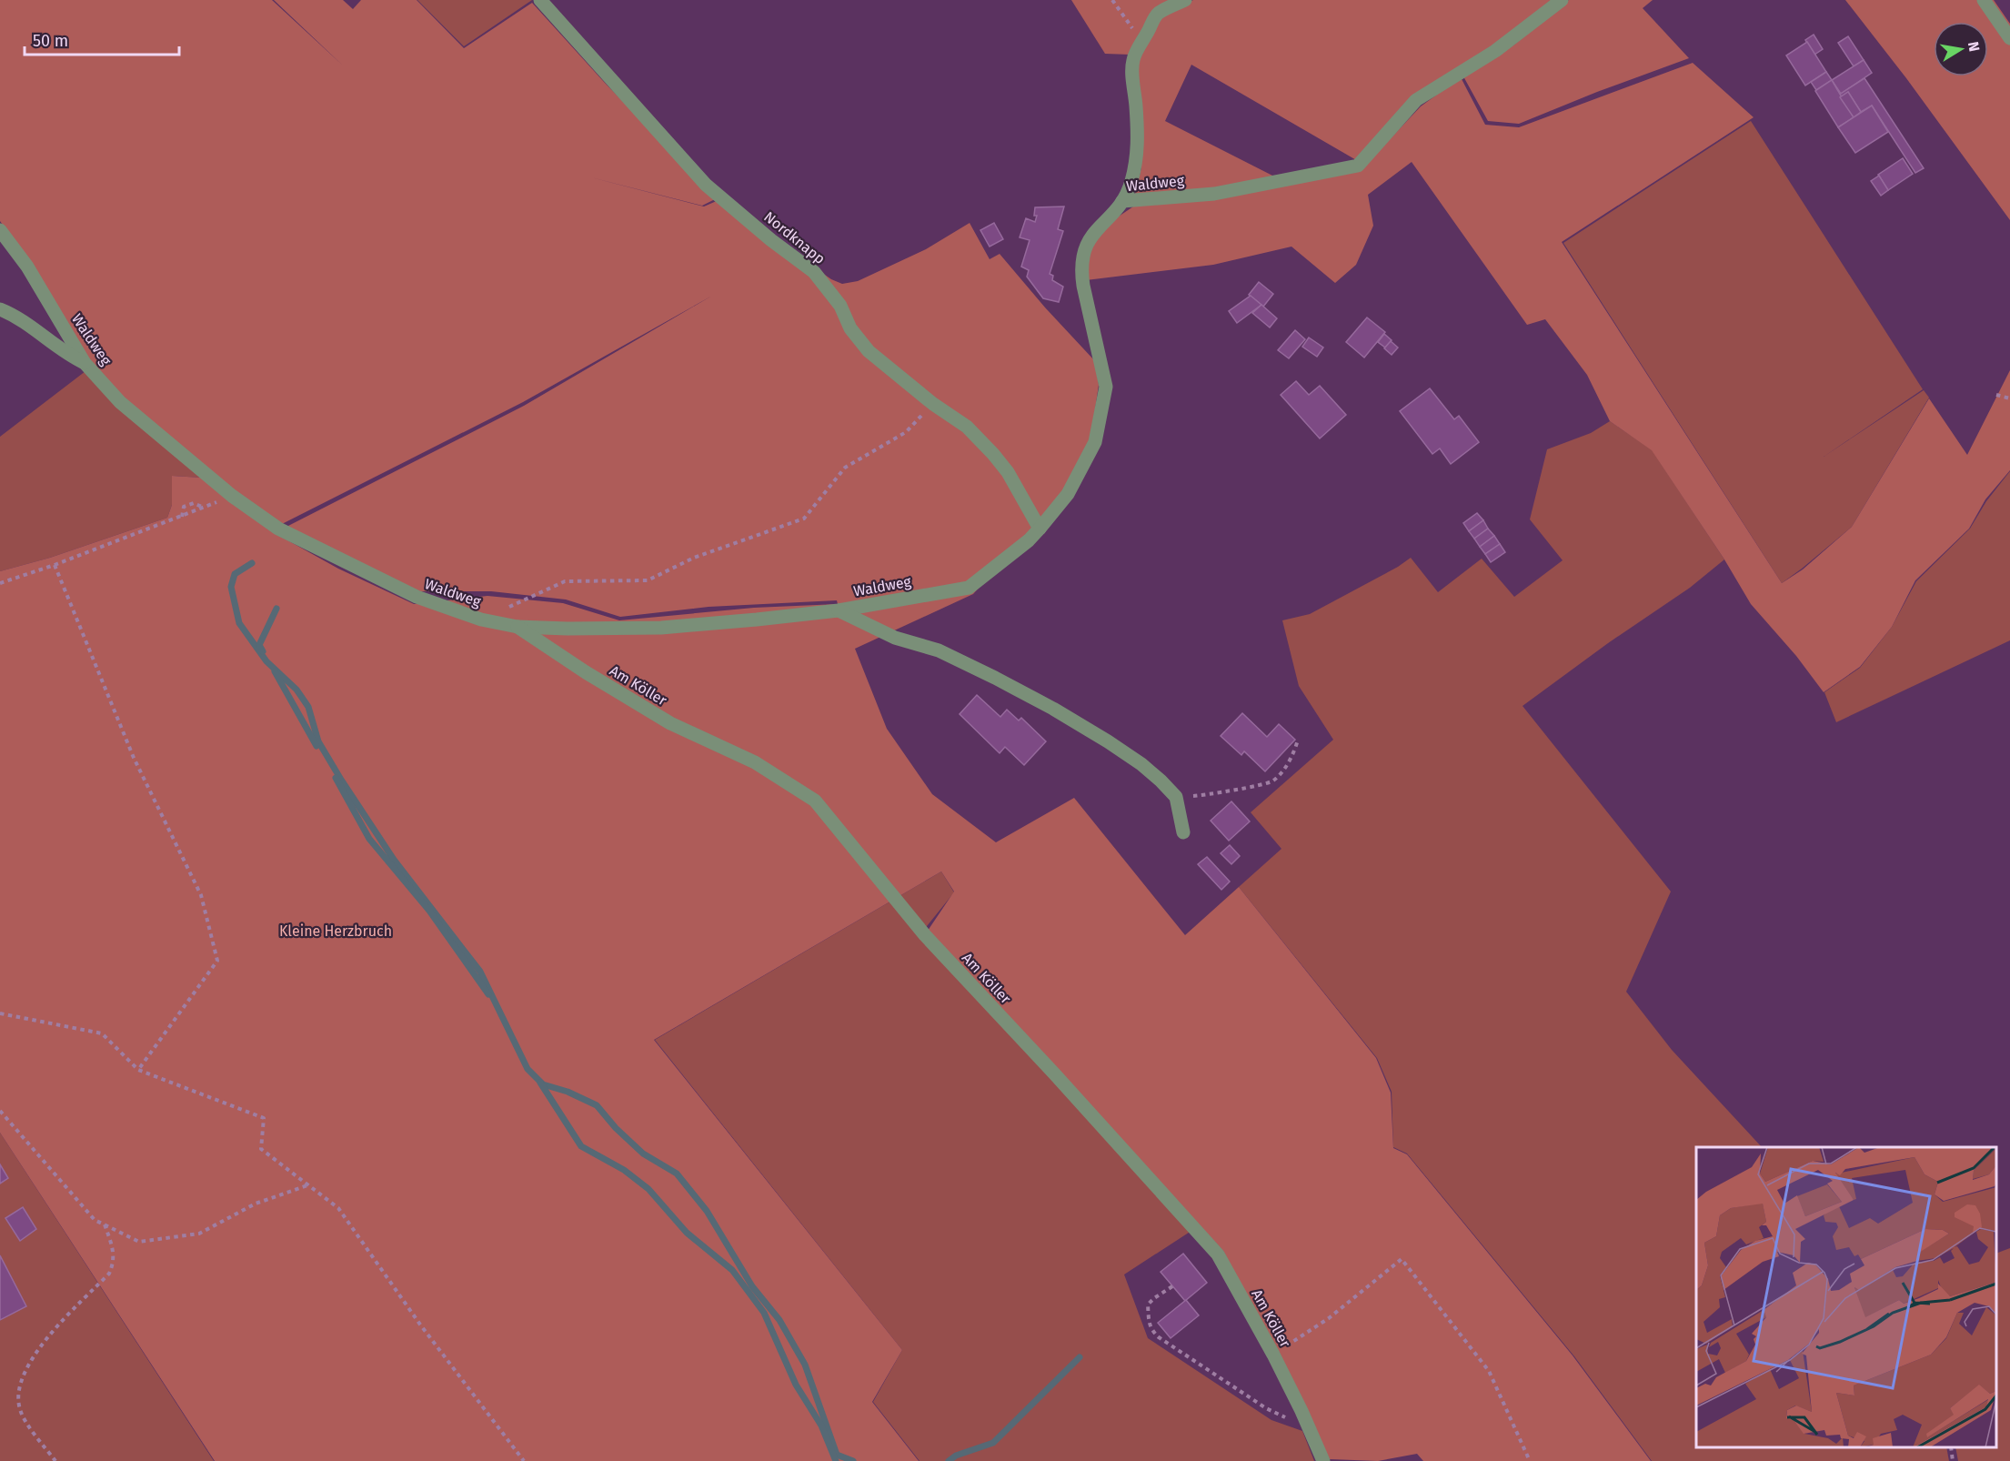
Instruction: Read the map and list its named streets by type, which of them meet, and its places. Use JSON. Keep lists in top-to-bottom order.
{
  "streets": {
    "street": ["Waldweg", "Nordknapp", "Am Köller"]
  },
  "crossings": [
    ["Waldweg", "Nordknapp"],
    ["Waldweg", "Am Köller"]
  ],
  "parks": ["Kleine Herzbruch"],
  "scale_bar": "50 m",
  "north": "right"
}
